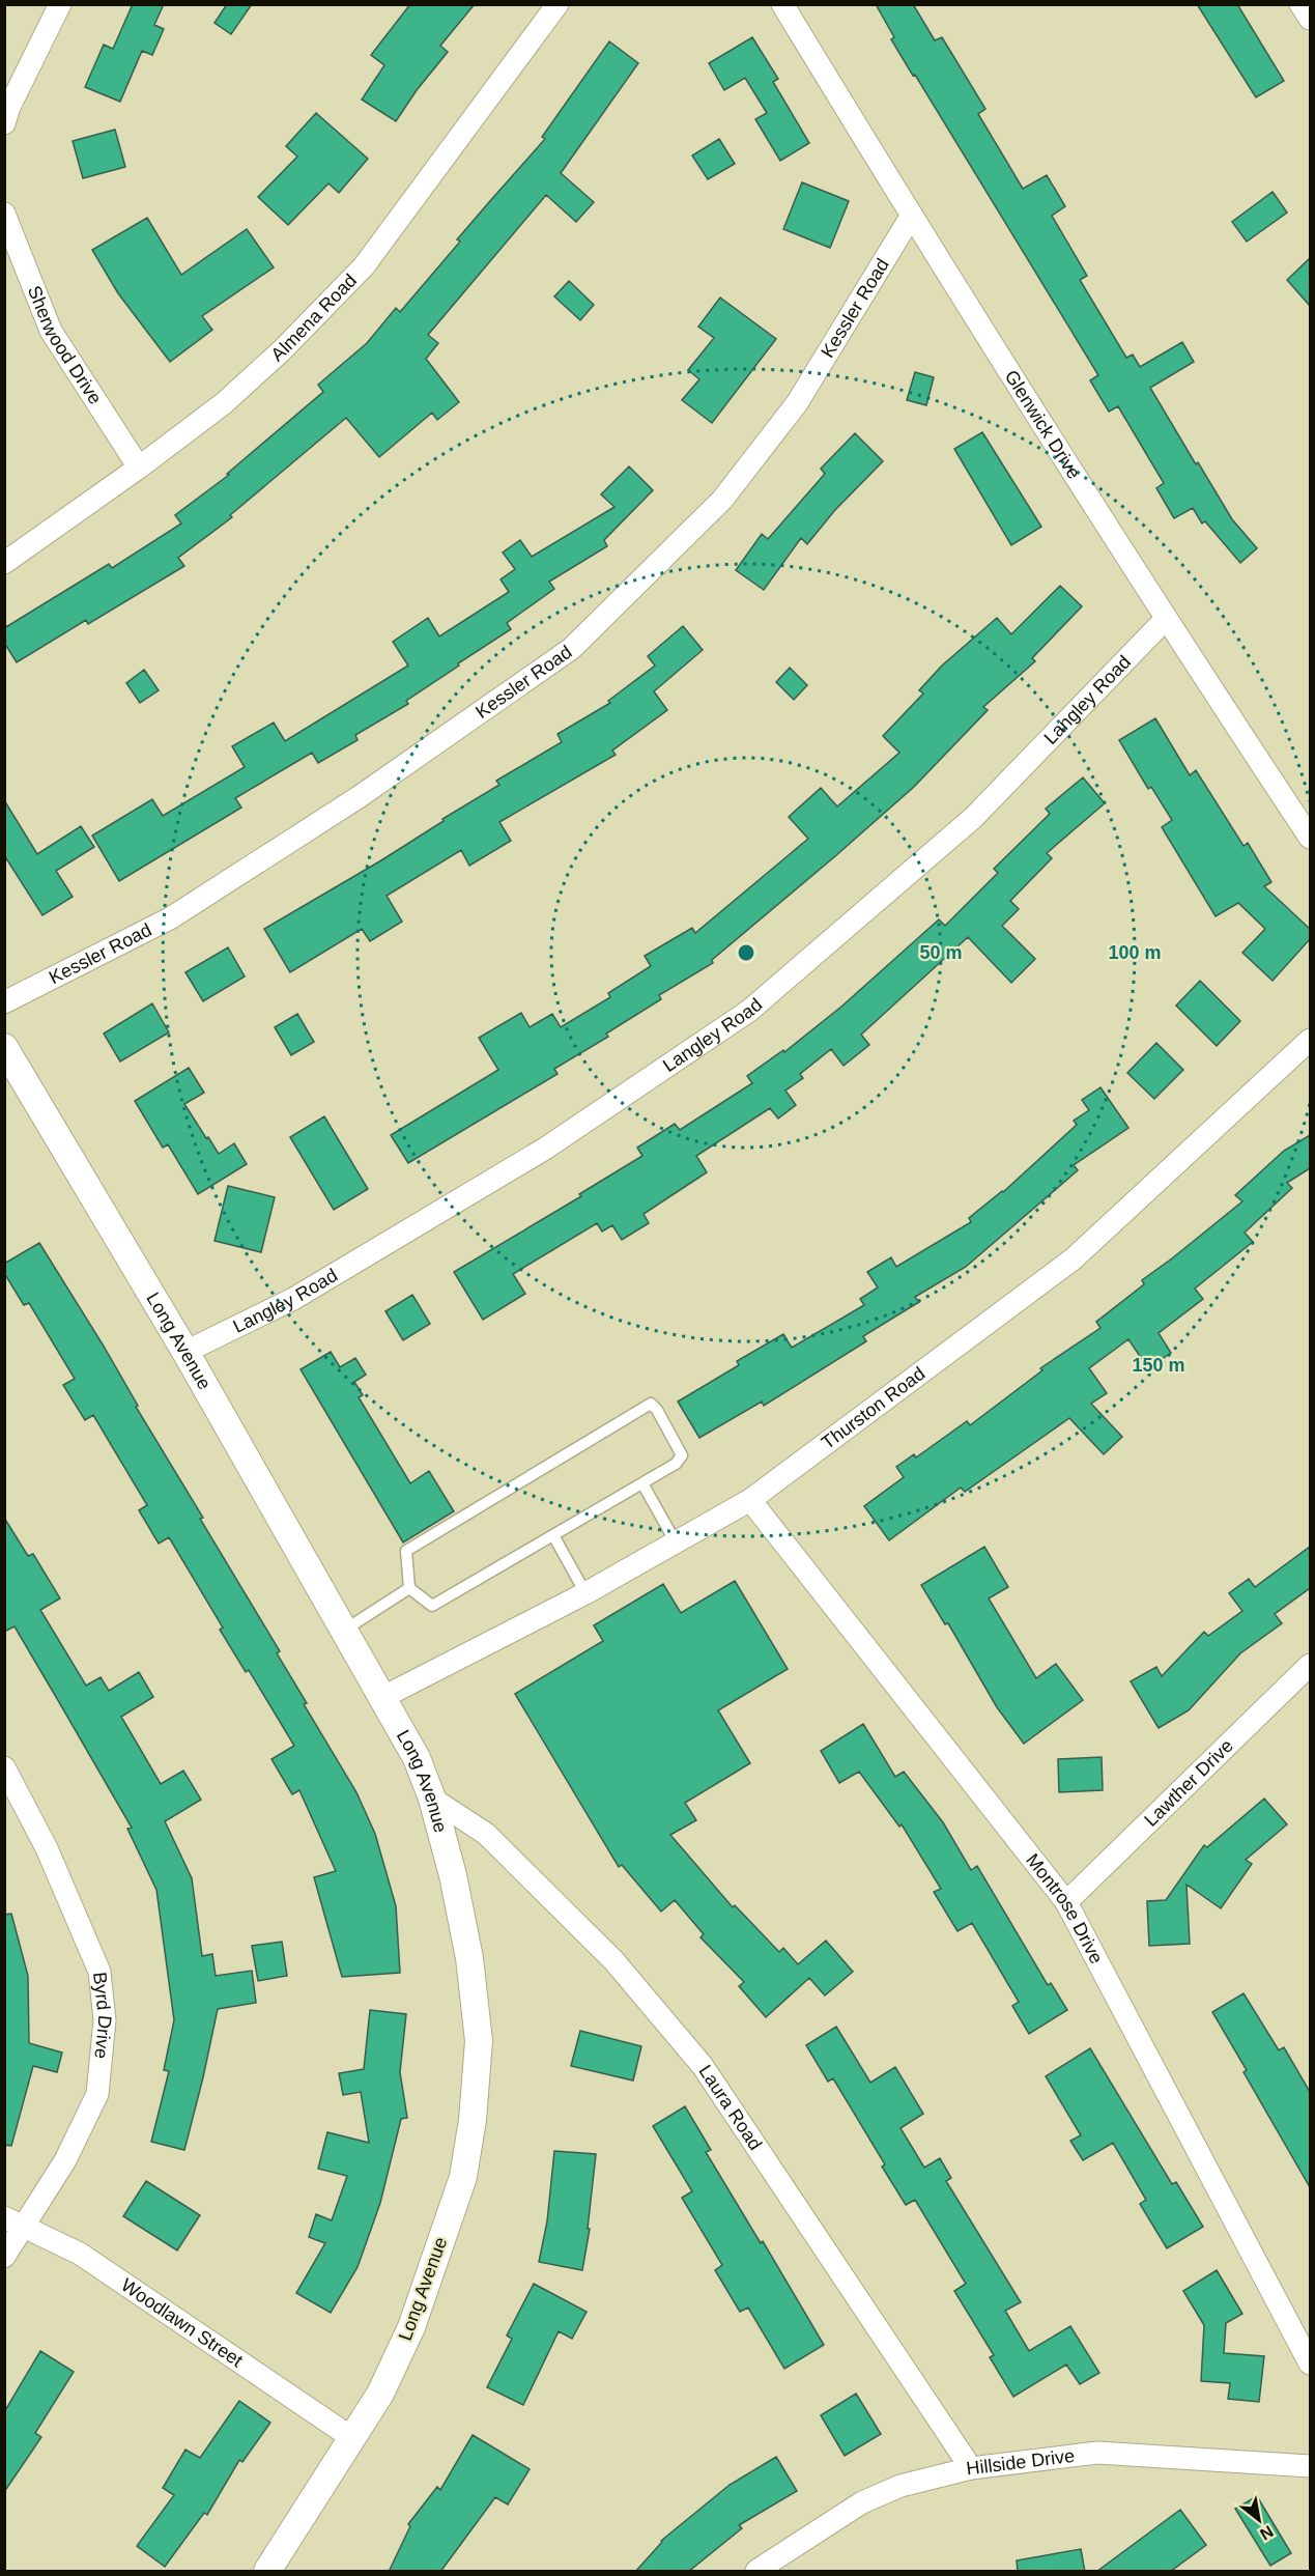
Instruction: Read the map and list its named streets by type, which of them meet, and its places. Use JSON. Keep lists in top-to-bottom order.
{
  "streets": {
    "street": [
      "Kessler Road",
      "Almena Road",
      "Sherwood Drive",
      "Glenwick Drive",
      "Langley Road",
      "Long Avenue",
      "Thurston Road",
      "Lawther Drive",
      "Montrose Drive",
      "Byrd Drive",
      "Laura Road",
      "Woodlawn Street",
      "Hillside Drive"
    ]
  },
  "crossings": [
    ["Kessler Road", "Glenwick Drive"],
    ["Almena Road", "Sherwood Drive"],
    ["Glenwick Drive", "Langley Road"],
    ["Langley Road", "Long Avenue"],
    ["Long Avenue", "Thurston Road"],
    ["Long Avenue", "Laura Road"],
    ["Long Avenue", "Woodlawn Street"],
    ["Thurston Road", "Montrose Drive"],
    ["Lawther Drive", "Montrose Drive"],
    ["Byrd Drive", "Woodlawn Street"],
    ["Laura Road", "Hillside Drive"]
  ],
  "north": "bottom right",
  "rings": ["50 m", "100 m", "150 m"]
}
